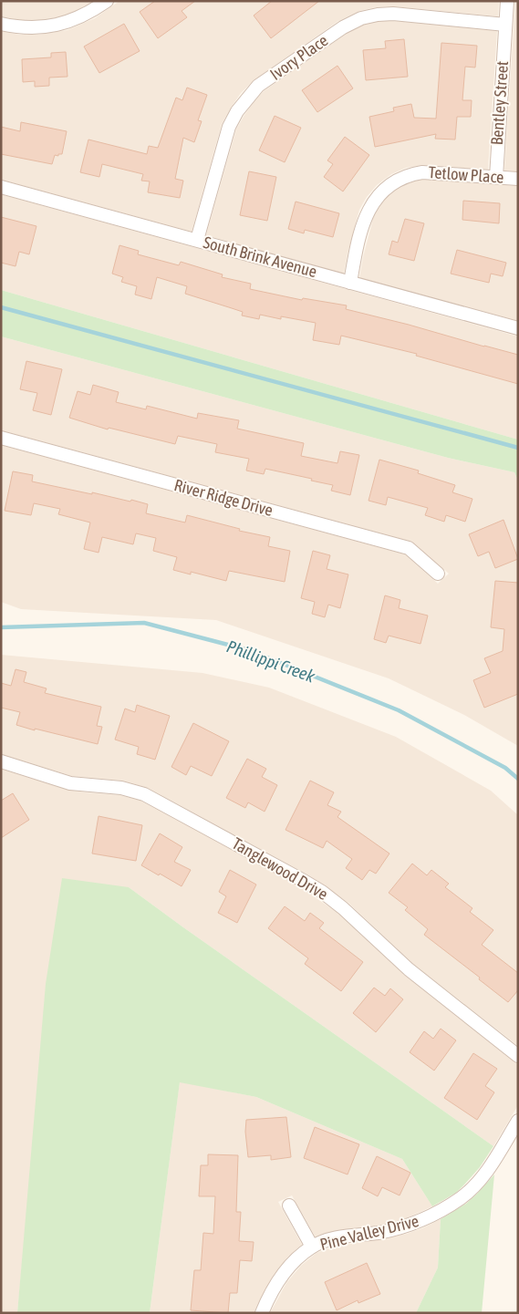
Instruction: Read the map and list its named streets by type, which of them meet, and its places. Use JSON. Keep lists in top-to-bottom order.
{
  "streets": {
    "street": [
      "Ivory Place",
      "Bentley Street",
      "Tetlow Place",
      "South Brink Avenue",
      "River Ridge Drive",
      "Tanglewood Drive",
      "Pine Valley Drive"
    ]
  },
  "crossings": [
    ["Ivory Place", "Bentley Street"],
    ["Ivory Place", "South Brink Avenue"],
    ["Bentley Street", "Tetlow Place"],
    ["Tetlow Place", "South Brink Avenue"]
  ],
  "water": ["Phillippi Creek"]
}
